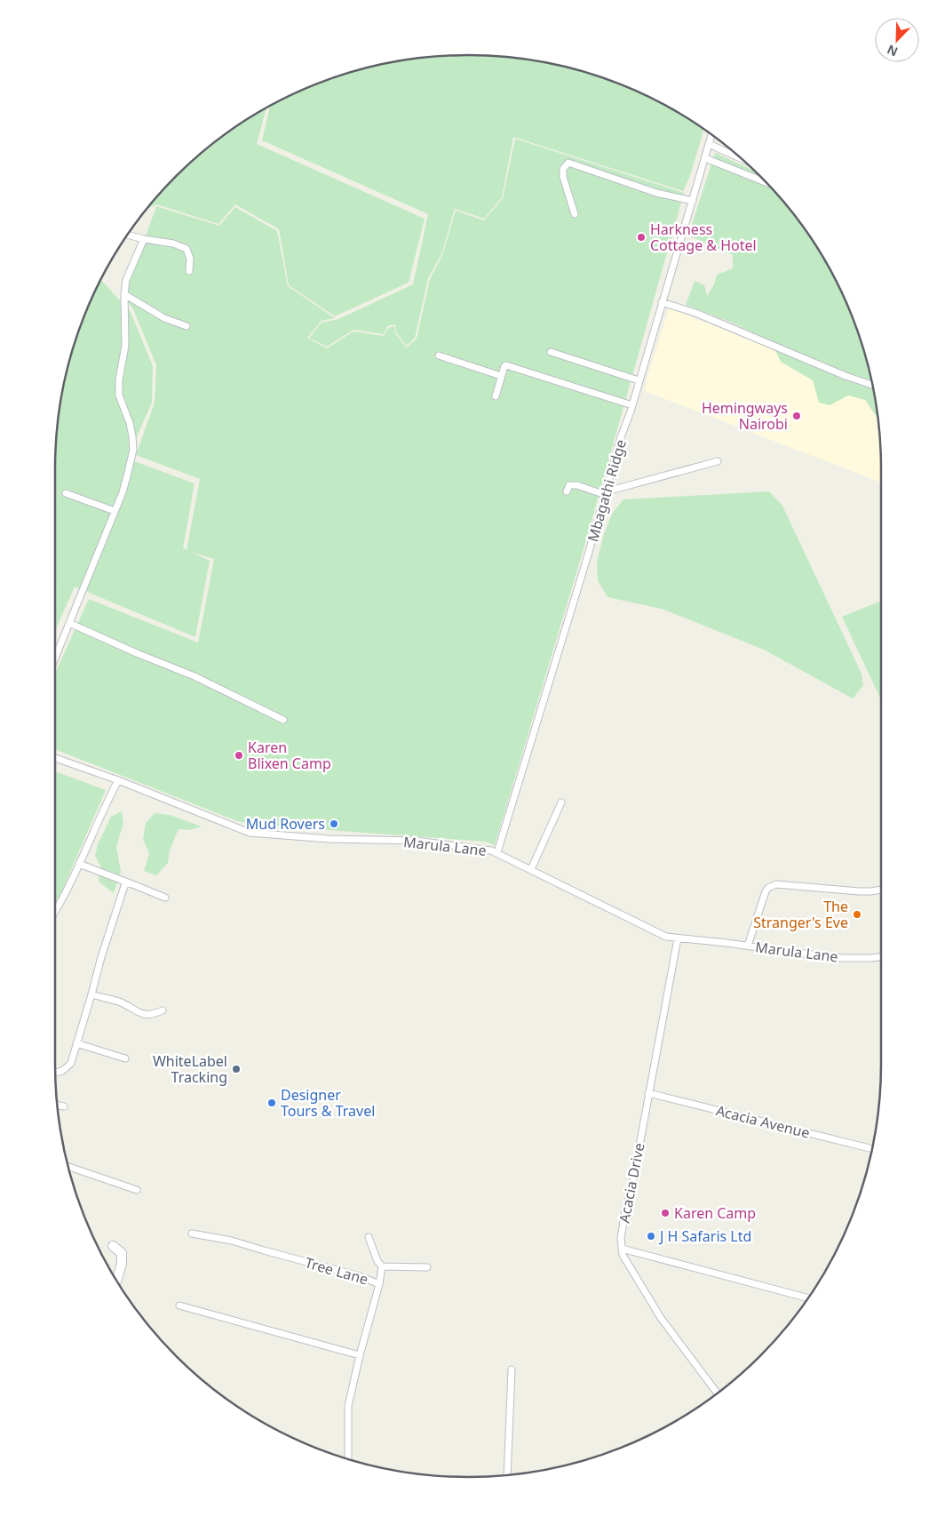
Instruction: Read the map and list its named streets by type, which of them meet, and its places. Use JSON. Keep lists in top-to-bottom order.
{
  "streets": {
    "street": [
      "Mbagathi Ridge",
      "Marula Lane",
      "Acacia Avenue",
      "Acacia Drive",
      "Tree Lane"
    ]
  },
  "crossings": [
    ["Mbagathi Ridge", "Marula Lane"],
    ["Marula Lane", "Acacia Drive"],
    ["Acacia Avenue", "Acacia Drive"]
  ],
  "places": [
    "Harkness Cottage & Hotel",
    "Hemingways Nairobi",
    "Karen Blixen Camp",
    "Mud Rovers",
    "The Stranger's Eve",
    "WhiteLabel Tracking",
    "Designer Tours & Travel",
    "Karen Camp",
    "J H Safaris Ltd"
  ],
  "north": "bottom left"
}
